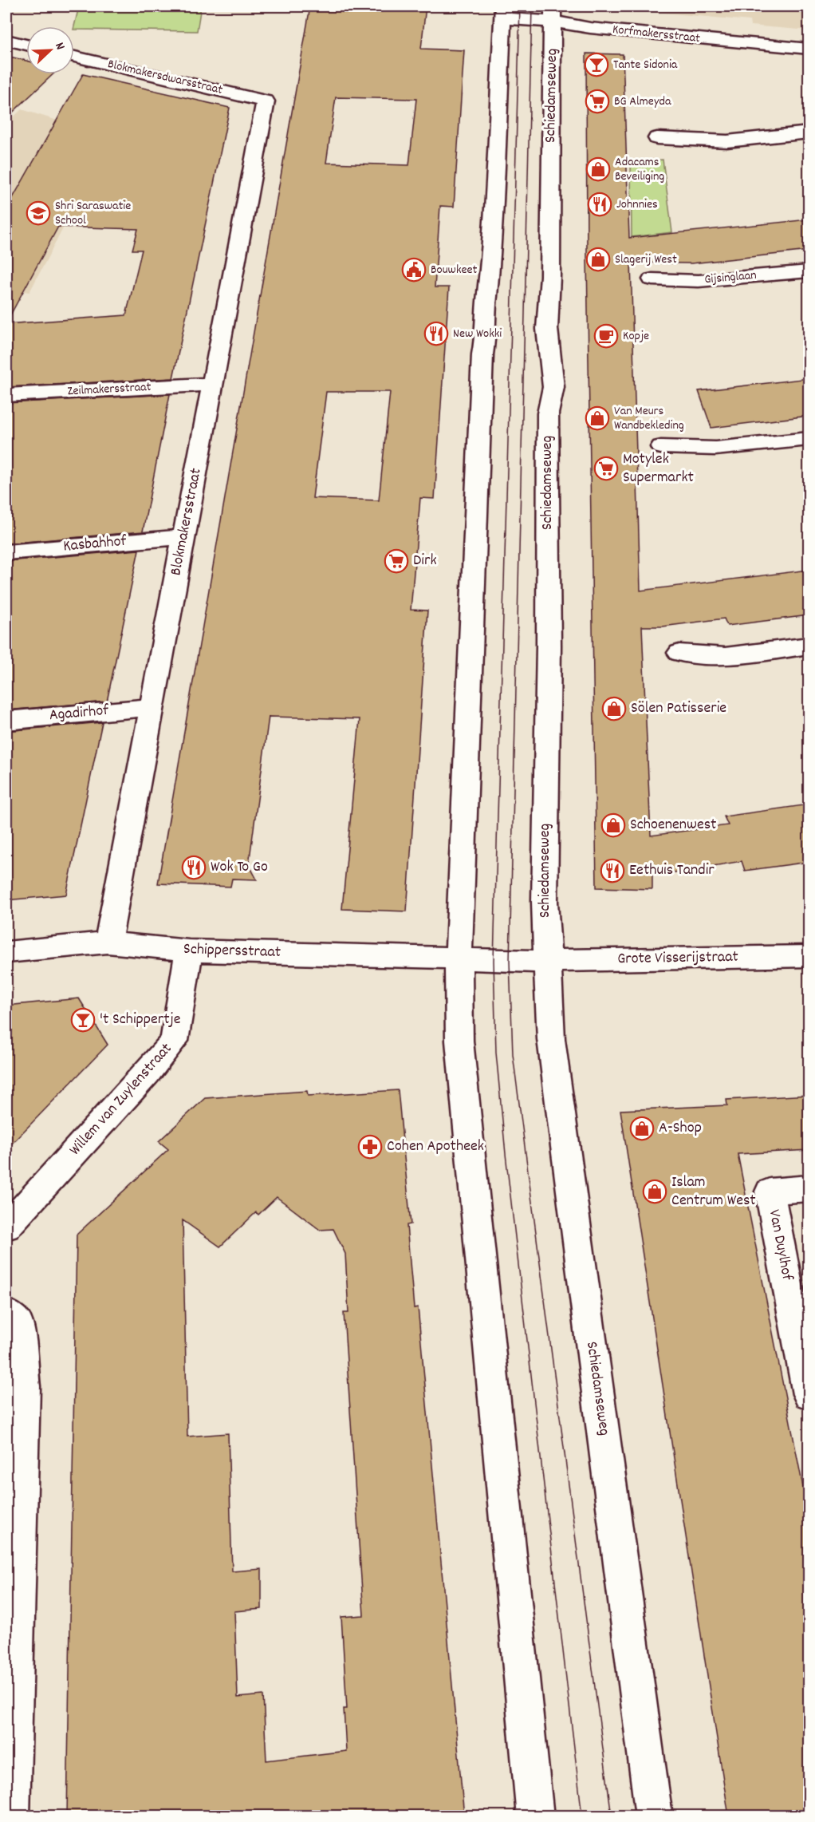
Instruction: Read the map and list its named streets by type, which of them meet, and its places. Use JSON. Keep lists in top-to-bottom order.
{
  "streets": {
    "street": [
      "Korfmakersstraat",
      "Blokmakersdwarsstraat",
      "Schiedamseweg",
      "Gijsinglaan",
      "Zeilmakersstraat",
      "Blokmakersstraat",
      "Kasbahhof",
      "Agadirhof",
      "Schippersstraat",
      "Grote Visserijstraat",
      "Willem van Zuylenstraat",
      "Van Duylhof"
    ]
  },
  "crossings": [
    ["Korfmakersstraat", "Schiedamseweg"],
    ["Blokmakersdwarsstraat", "Blokmakersstraat"],
    ["Schiedamseweg", "Grote Visserijstraat"],
    ["Zeilmakersstraat", "Blokmakersstraat"],
    ["Blokmakersstraat", "Kasbahhof"],
    ["Blokmakersstraat", "Agadirhof"],
    ["Blokmakersstraat", "Schippersstraat"],
    ["Schippersstraat", "Willem van Zuylenstraat"]
  ],
  "places": {
    "bar": ["Tante Sidonia", "'t Schippertje"],
    "supermarket": ["BG Almeyda", "Motylek Supermarkt", "Dirk"],
    "shop": [
      "Adacams Beveiliging",
      "Slagerij West",
      "Van Meurs Wandbekleding",
      "Sölen Patisserie",
      "Schoenenwest",
      "A-Shop",
      "Islam Centrum West"
    ],
    "restaurant": [
      "Johnnies",
      "New Wokki",
      "Wok To Go",
      "Eethuis Tandir"
    ],
    "school or university": ["Shri Saraswatie School"],
    "public building": ["Bouwkeet"],
    "cafe": ["Kopje"],
    "pharmacy": ["Cohen Apotheek"]
  },
  "north": "top right"
}
